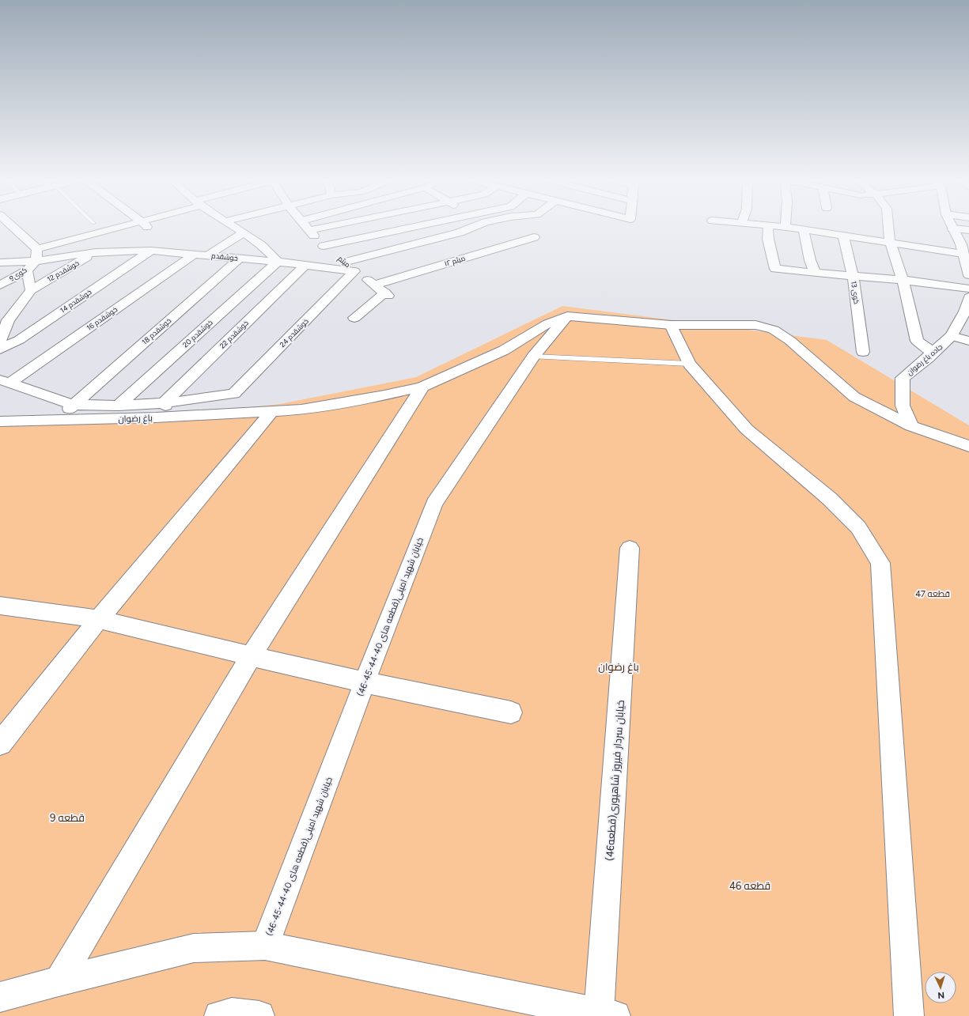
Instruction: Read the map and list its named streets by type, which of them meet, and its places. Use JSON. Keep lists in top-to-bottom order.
{
  "streets": {
    "street": [
      "خوشقدم",
      "۱۲ میثم",
      "میثم",
      "خوشقدم 12",
      "کوی9",
      "کوی 13",
      "خوشقدم 14",
      "خوشقدم 16",
      "خوشقدم 18",
      "خوشقدم 24",
      "خوشقدم 20",
      "خوشقدم 22",
      "جاده باغ رضوان",
      "باغ رضوان",
      "خیابان شهید امینی(قطعه های 40-44-45-46)",
      "خیابان سردار فیروز شاهپوری(قطعه46)"
    ]
  },
  "crossings": [
    ["خوشقدم", "میثم"],
    ["خوشقدم", "خوشقدم 12"],
    ["خوشقدم", "کوی9"],
    ["خوشقدم", "خوشقدم 14"],
    ["خوشقدم", "خوشقدم 16"],
    ["خوشقدم", "خوشقدم 18"],
    ["خوشقدم", "خوشقدم 24"],
    ["خوشقدم", "خوشقدم 20"],
    ["خوشقدم", "خوشقدم 22"],
    ["۱۲ میثم", "میثم"],
    ["میثم", "خوشقدم 24"],
    ["خوشقدم 18", "باغ رضوان"],
    ["خوشقدم 24", "خوشقدم 22"],
    ["باغ رضوان", "خیابان شهید امینی(قطعه های 40-44-45-46)"]
  ],
  "parks": [
    "قطعه 47",
    "باغ رضوان",
    "قطعه 9",
    "قطعه 46"
  ],
  "north": "bottom"
}
